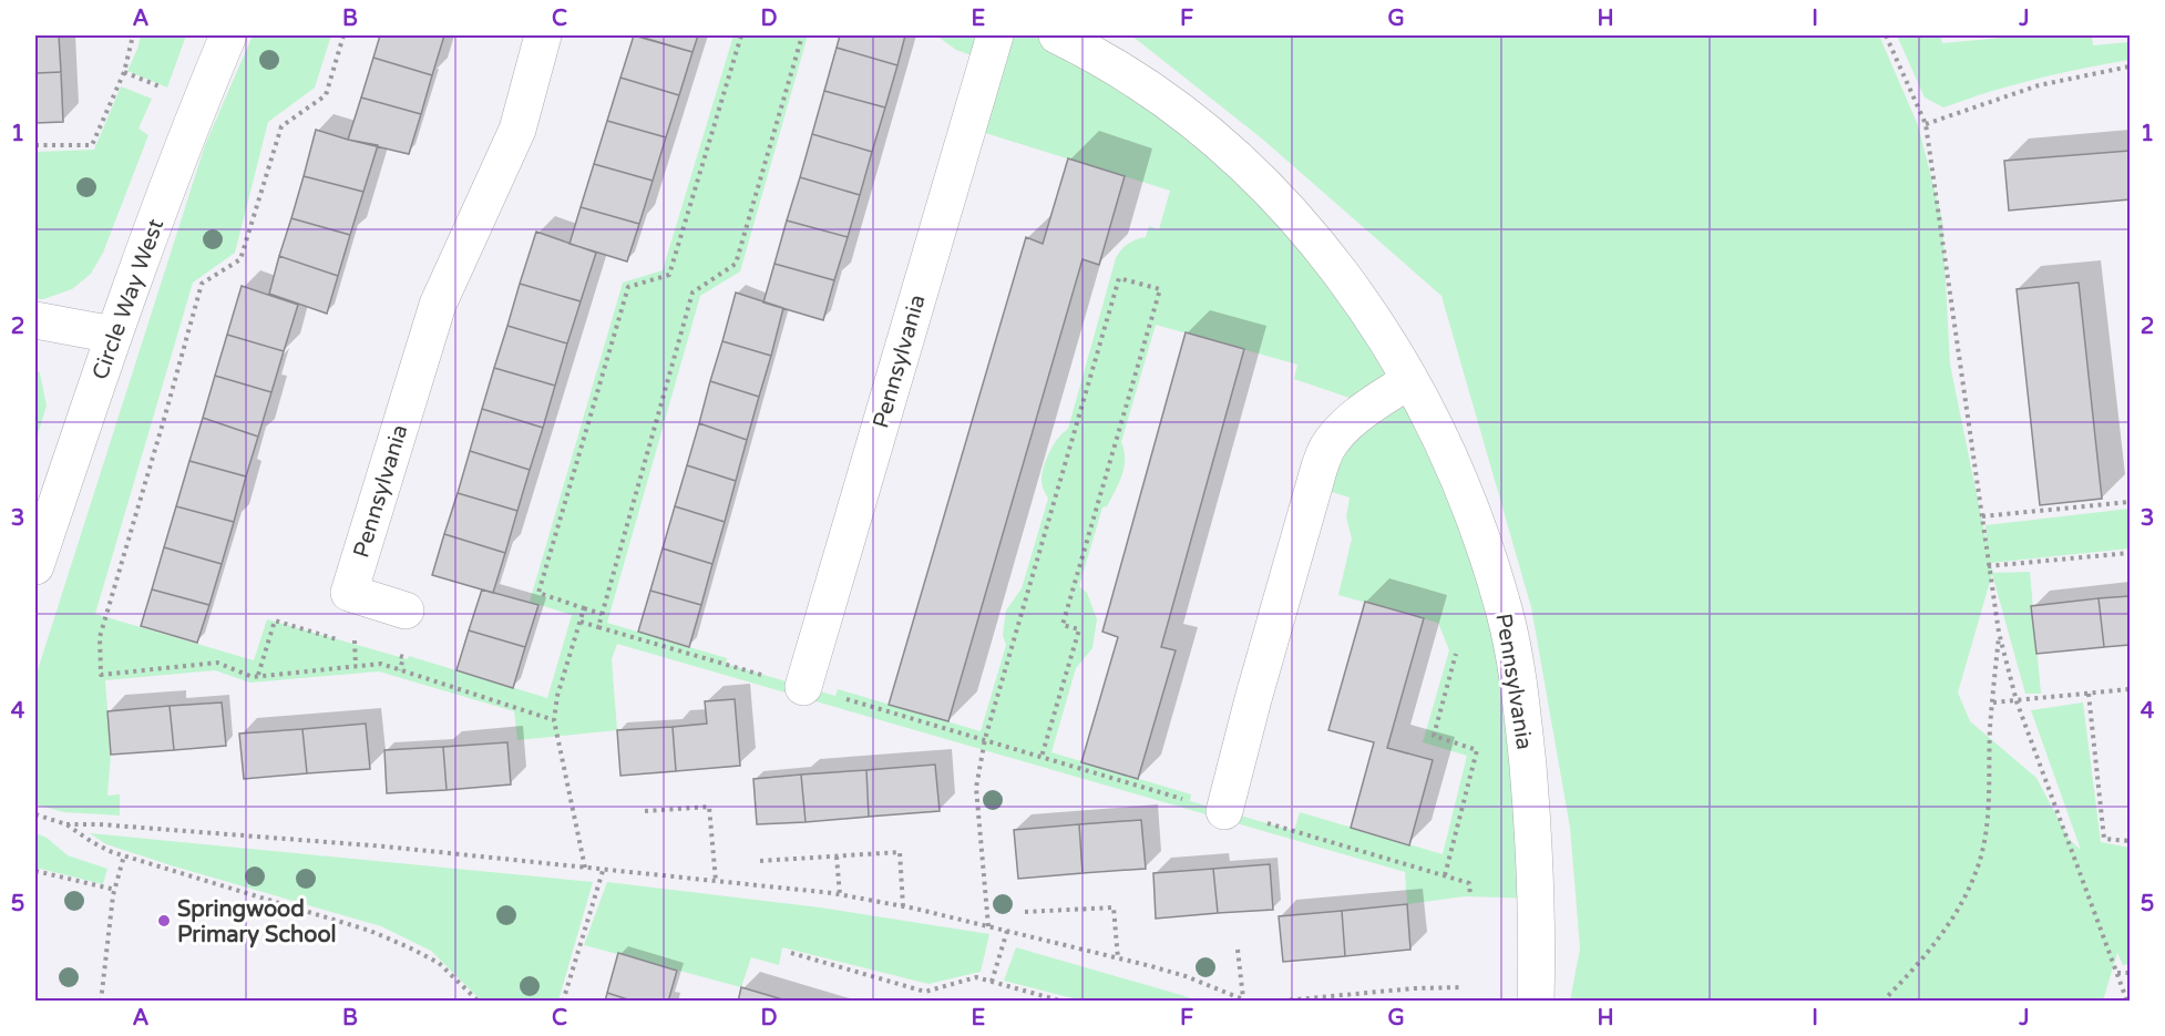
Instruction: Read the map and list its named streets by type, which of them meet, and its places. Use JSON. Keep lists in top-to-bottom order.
{
  "streets": {
    "street": ["Circle Way West", "Pennsylvania"]
  },
  "places": ["Springwood Primary School"],
  "grid": {
    "columns": [
      "A",
      "B",
      "C",
      "D",
      "E",
      "F",
      "G",
      "H",
      "I",
      "J"
    ],
    "rows": [
      "1",
      "2",
      "3",
      "4",
      "5"
    ]
  }
}
